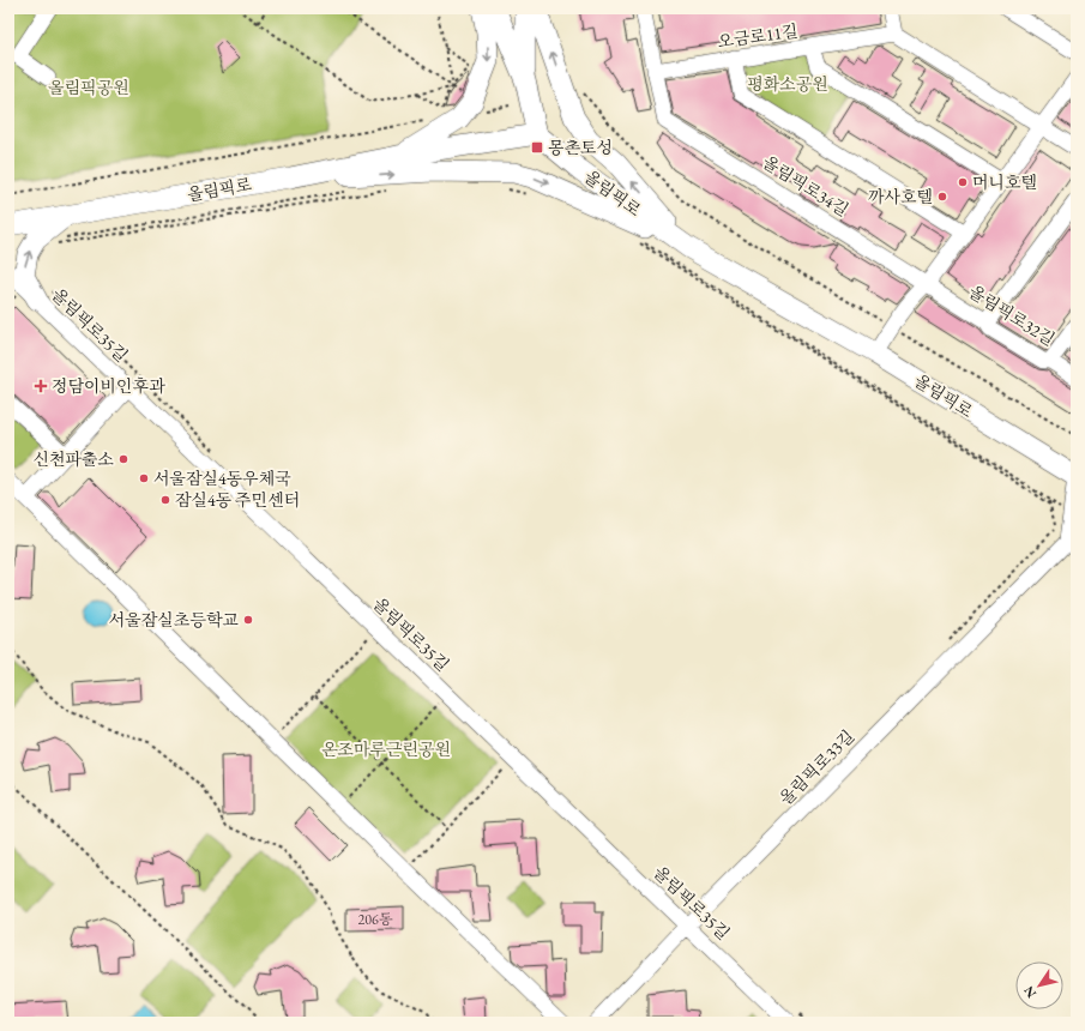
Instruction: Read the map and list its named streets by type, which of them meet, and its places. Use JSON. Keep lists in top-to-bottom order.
{
  "streets": {
    "main road": ["올림픽로"],
    "street": [
      "오금로11길",
      "올림픽로34길",
      "올림픽로32길",
      "올림픽로35길",
      "올림픽로33길"
    ]
  },
  "crossings": [
    ["오금로11길", "올림픽로34길"],
    ["올림픽로34길", "올림픽로32길"],
    ["올림픽로", "올림픽로33길"],
    ["올림픽로35길", "올림픽로33길"]
  ],
  "parks": ["평화소공원", "올림픽공원", "온조마루근린공원"],
  "places": {
    "transit": ["몽촌토성"],
    "other": [
      "머니호텔",
      "까사호텔",
      "신천파출소",
      "서울잠실4동우체국",
      "잠실4동 주민센터",
      "서울잠실초등학교"
    ],
    "health": ["정담이비인후과"]
  },
  "house_numbers": ["206동"],
  "north": "bottom left"
}
